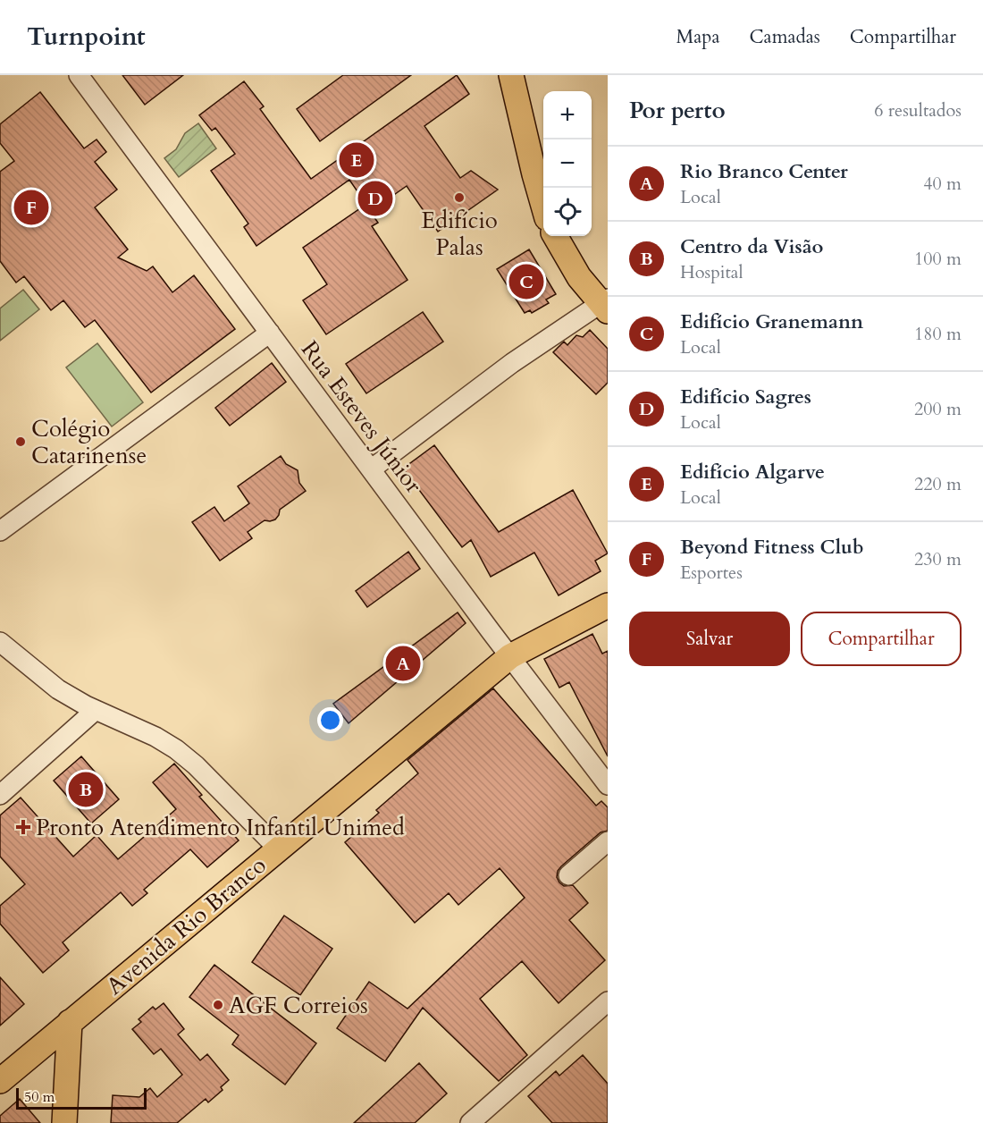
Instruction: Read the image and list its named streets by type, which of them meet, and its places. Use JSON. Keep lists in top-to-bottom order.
{
  "streets": {
    "main road": ["Avenida Rio Branco"],
    "street": ["Rua Esteves Júnior"]
  },
  "crossings": [
    ["Rua Esteves Júnior", "Avenida Rio Branco"]
  ],
  "places": {
    "other": ["Edifício Palas", "Colégio Catarinense", "AGF Correios"],
    "health": ["Pronto Atendimento Infantil Unimed"]
  },
  "scale_bar": "50 m",
  "page": {
    "header": "Turnpoint",
    "nav": ["Mapa", "Camadas", "Compartilhar"],
    "heading": ["Por perto", "6 resultados"],
    "map_buttons": ["+", "−"],
    "pins": [
      "E",
      "D",
      "F",
      "C",
      "A",
      "B"
    ],
    "list": [
      {
        "mark": "A",
        "name": "Rio Branco Center",
        "note": "Local",
        "value": "40 m"
      },
      {
        "mark": "B",
        "name": "Centro da Visão",
        "note": "Hospital",
        "value": "100 m"
      },
      {
        "mark": "C",
        "name": "Edifício Granemann",
        "note": "Local",
        "value": "180 m"
      },
      {
        "mark": "D",
        "name": "Edifício Sagres",
        "note": "Local",
        "value": "200 m"
      },
      {
        "mark": "E",
        "name": "Edifício Algarve",
        "note": "Local",
        "value": "220 m"
      },
      {
        "mark": "F",
        "name": "Beyond Fitness Club",
        "note": "Esportes",
        "value": "230 m"
      }
    ],
    "buttons": ["Salvar", "Compartilhar"],
    "scale": "50 m"
  }
}
